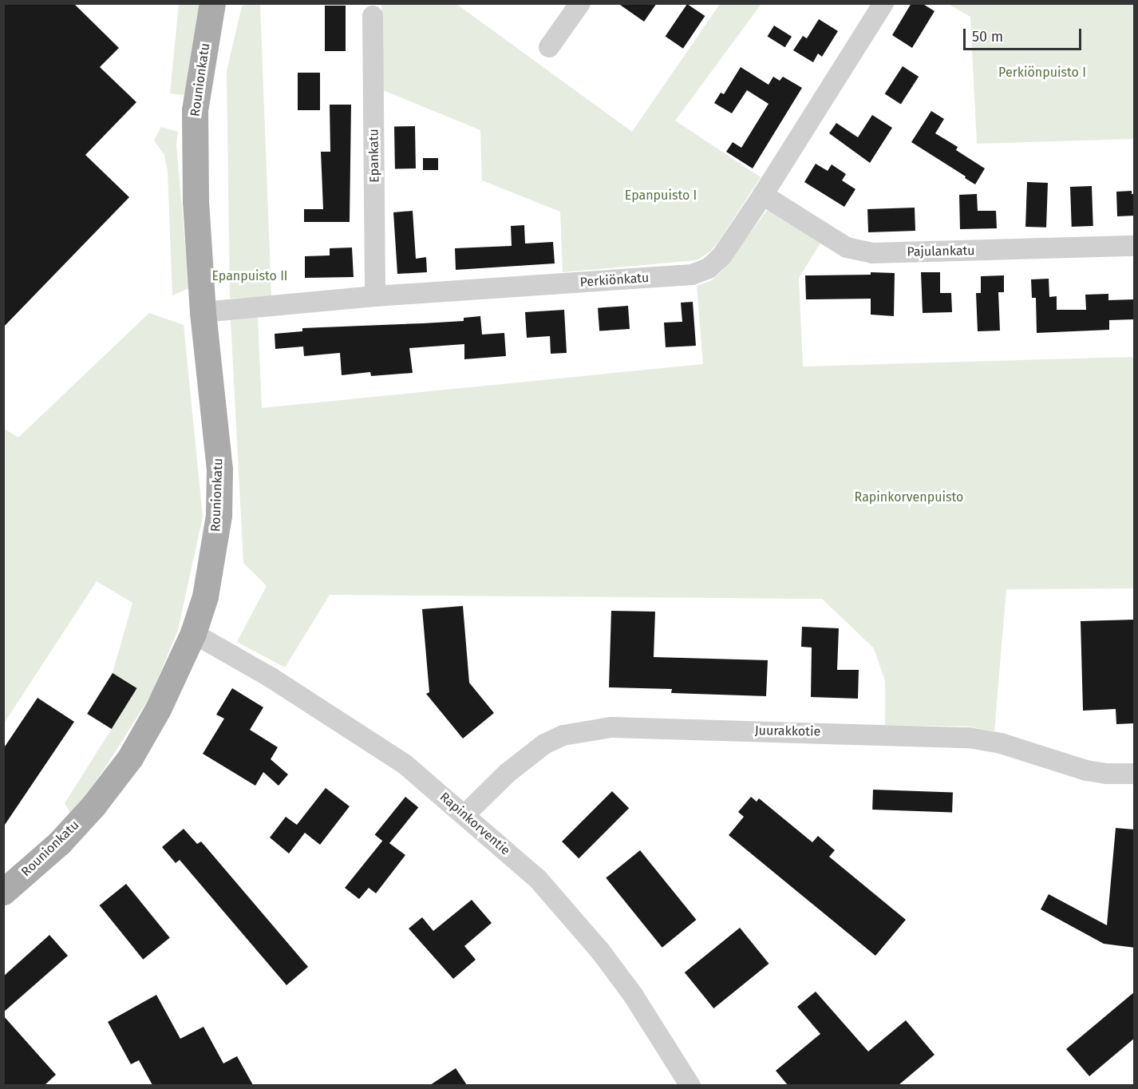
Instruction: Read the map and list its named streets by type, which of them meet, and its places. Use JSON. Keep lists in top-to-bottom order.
{
  "streets": {
    "main road": ["Rounionkatu"],
    "street": [
      "Epankatu",
      "Pajulankatu",
      "Perkiönkatu",
      "Juurakkotie",
      "Rapinkorventie"
    ]
  },
  "crossings": [
    ["Rounionkatu", "Perkiönkatu"],
    ["Rounionkatu", "Rapinkorventie"],
    ["Epankatu", "Perkiönkatu"],
    ["Pajulankatu", "Perkiönkatu"],
    ["Juurakkotie", "Rapinkorventie"]
  ],
  "parks": [
    "Perkiönpuisto I",
    "Epanpuisto I",
    "Epanpuisto II",
    "Rapinkorvenpuisto"
  ],
  "scale_bar": "50 m"
}
